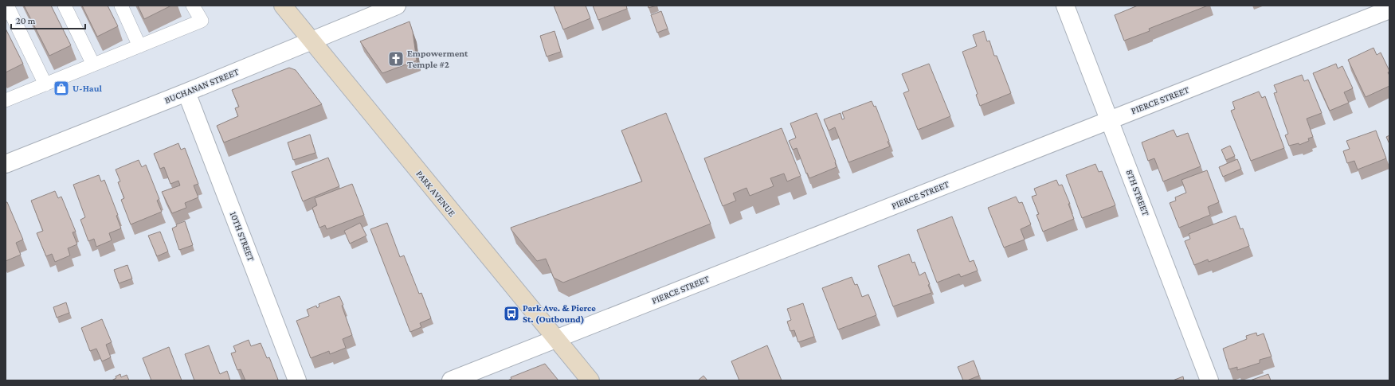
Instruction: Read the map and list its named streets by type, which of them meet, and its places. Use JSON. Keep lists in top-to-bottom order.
{
  "streets": {
    "main road": ["PARK AVENUE"],
    "street": [
      "BUCHANAN STREET",
      "PIERCE STREET",
      "8TH STREET",
      "10TH STREET"
    ]
  },
  "crossings": [
    ["BUCHANAN STREET", "PARK AVENUE"],
    ["BUCHANAN STREET", "10TH STREET"],
    ["PIERCE STREET", "8TH STREET"],
    ["PIERCE STREET", "PARK AVENUE"]
  ],
  "places": {
    "church": ["Empowerment Temple #2"],
    "shop": ["U-Haul"],
    "bus stop": ["Park Ave. & Pierce St. (Outbound)"]
  },
  "scale_bar": "20 m"
}
